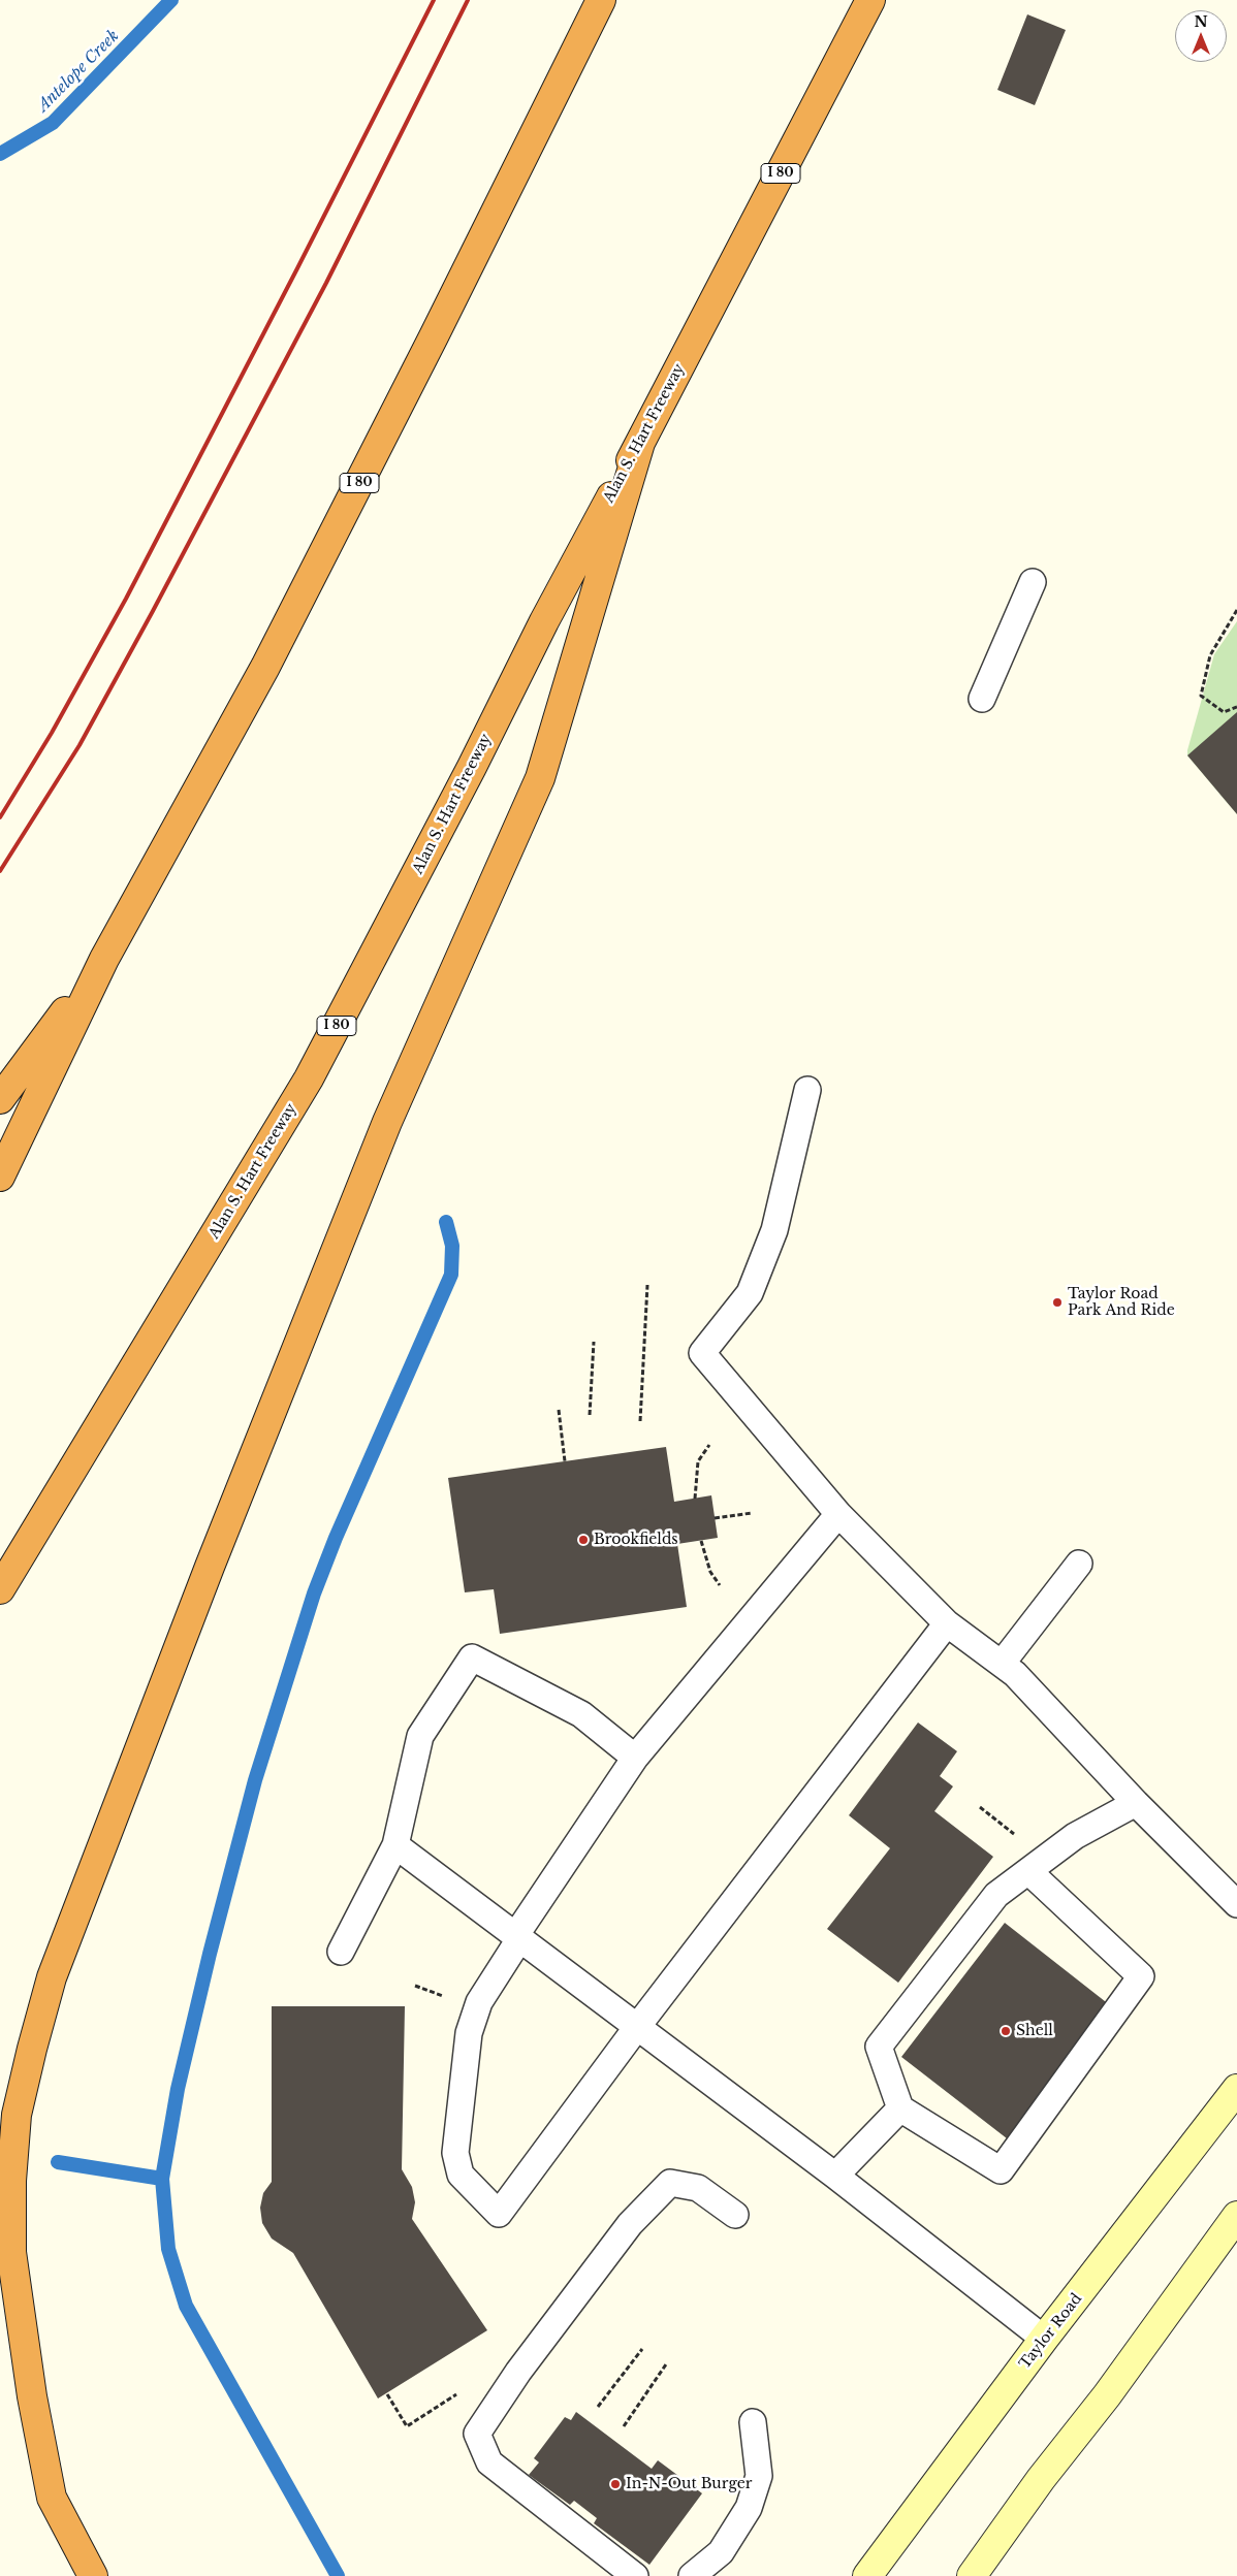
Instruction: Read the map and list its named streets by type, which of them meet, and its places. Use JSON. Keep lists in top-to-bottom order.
{
  "streets": {
    "highway": ["I 80", "Alan S. Hart Freeway"],
    "main road": ["Taylor Road"]
  },
  "water": ["Antelope Creek"],
  "places": [
    "Taylor Road Park And Ride",
    "Brookfields",
    "Shell",
    "In-N-Out Burger"
  ],
  "north": "top"
}
